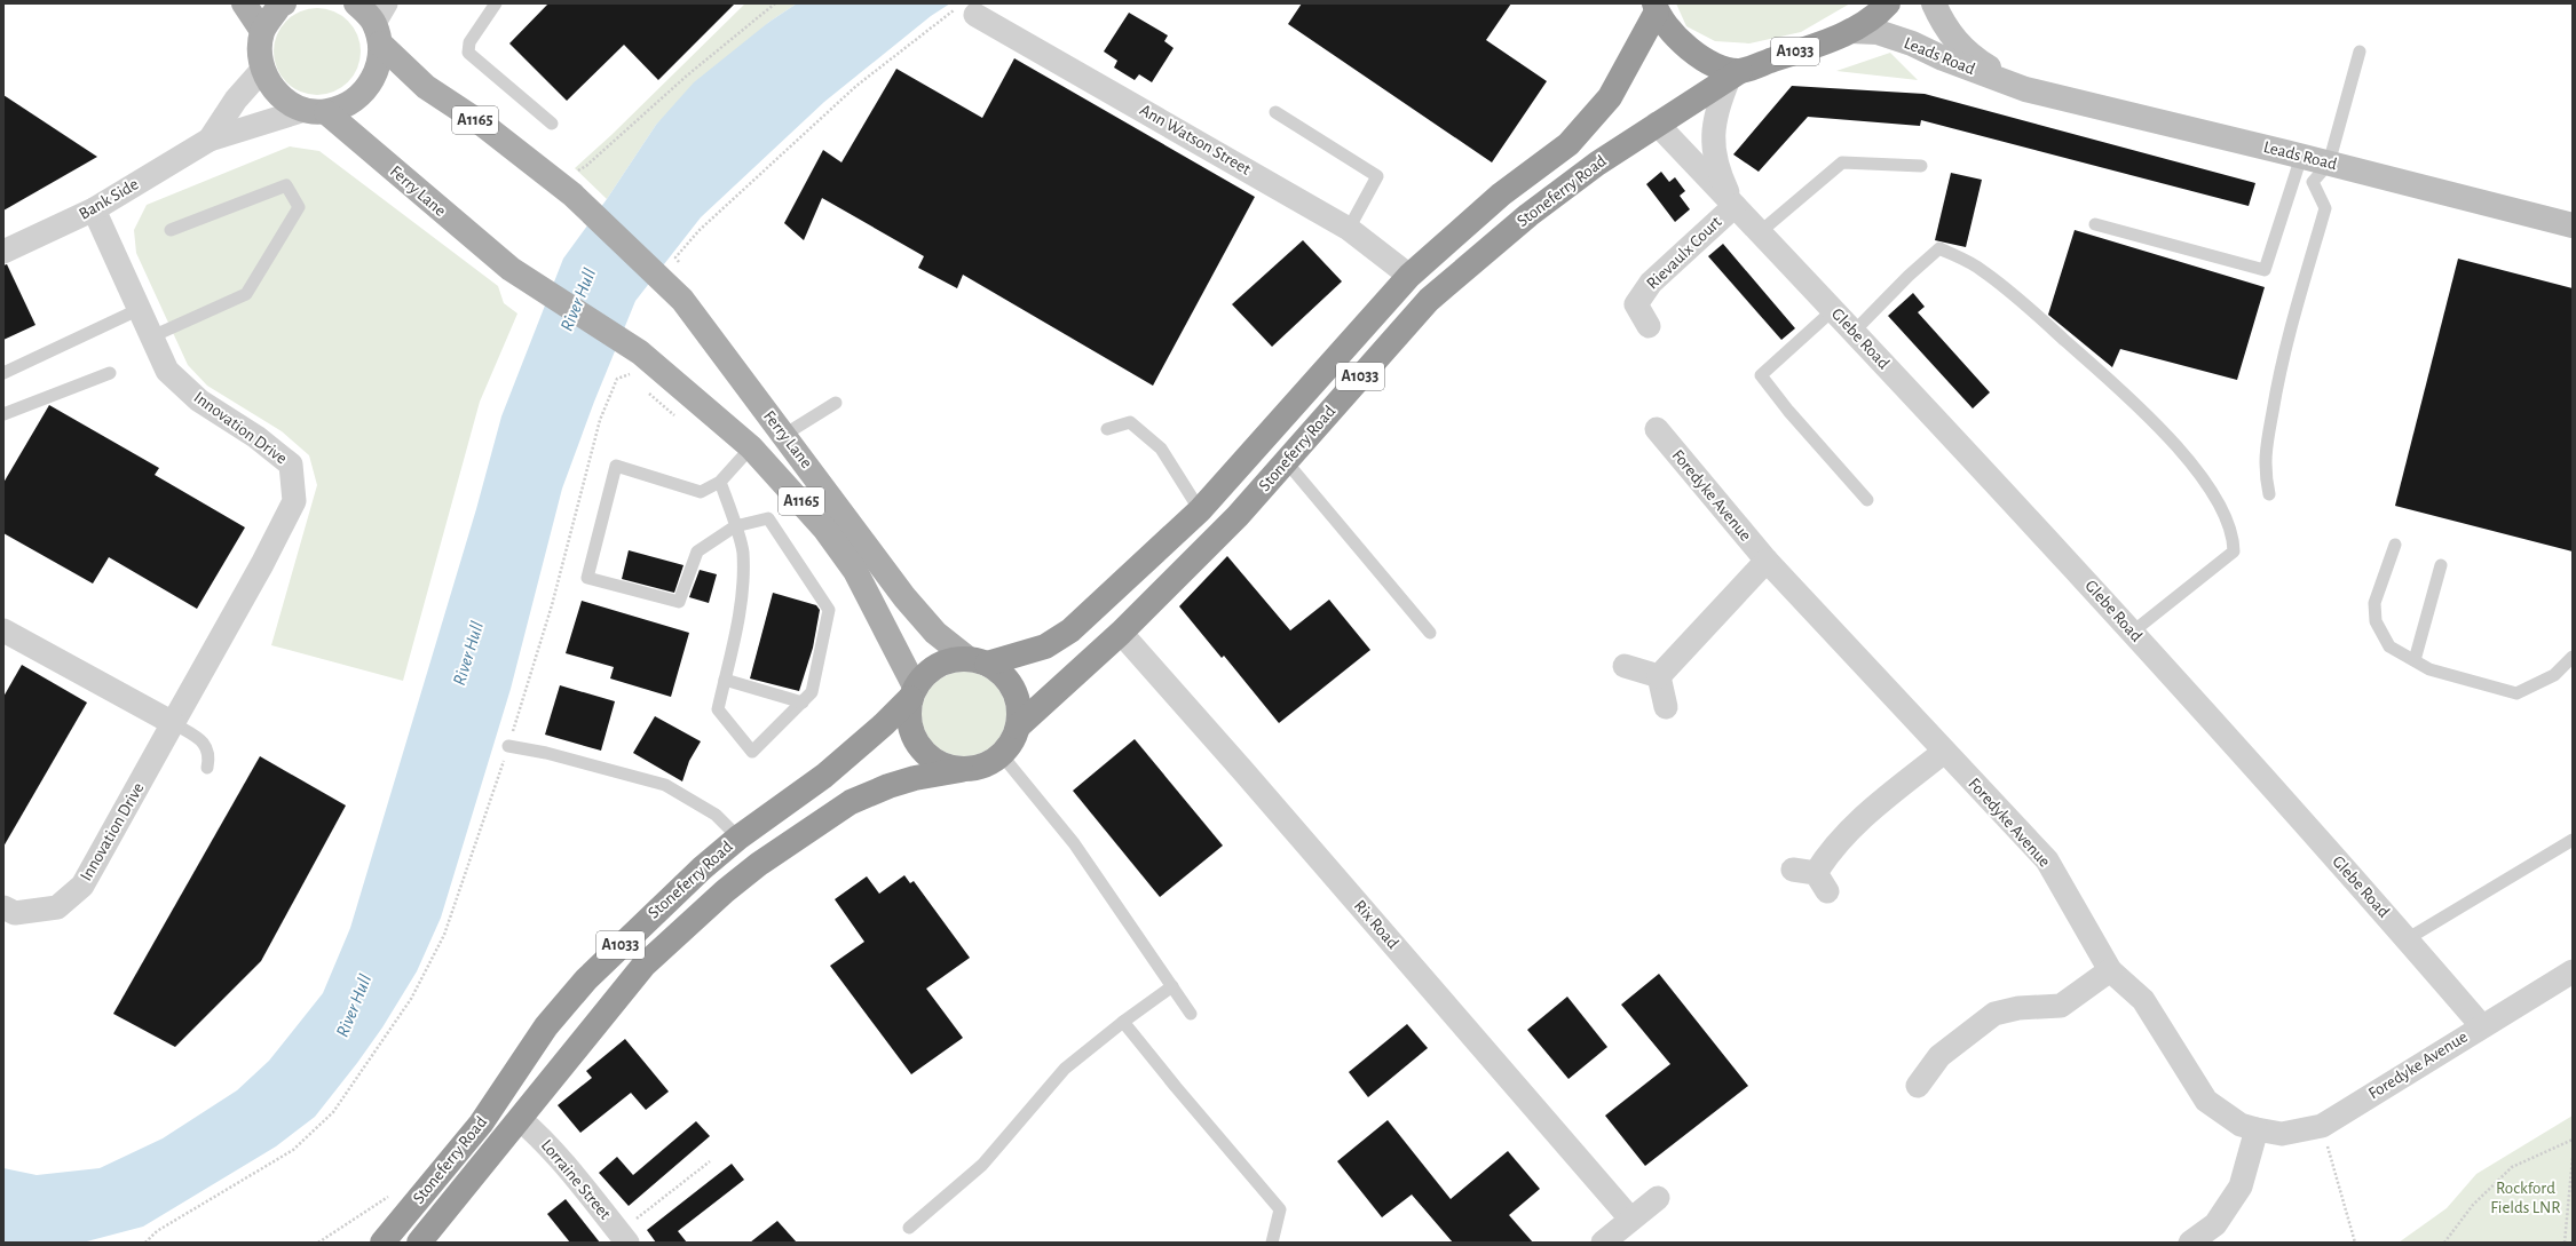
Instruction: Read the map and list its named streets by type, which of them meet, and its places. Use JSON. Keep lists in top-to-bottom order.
{
  "streets": {
    "highway": ["A1033", "Stoneferry Road"],
    "main road": ["Leads Road", "A1165", "Ferry Lane"],
    "street": [
      "Ann Watson Street",
      "Bank Side",
      "Rievaulx Court",
      "Glebe Road",
      "Innovation Drive",
      "Foredyke Avenue",
      "Rix Road",
      "Lorraine Street"
    ]
  },
  "crossings": [
    ["A1033", "Leads Road"],
    ["A1033", "Stoneferry Road"],
    ["A1033", "Glebe Road"],
    ["A1165", "Ferry Lane"],
    ["A1165", "Bank Side"],
    ["Ann Watson Street", "Stoneferry Road"],
    ["Ferry Lane", "Stoneferry Road"],
    ["Ferry Lane", "Bank Side"],
    ["Stoneferry Road", "Glebe Road"],
    ["Stoneferry Road", "Rix Road"],
    ["Stoneferry Road", "Lorraine Street"],
    ["Bank Side", "Innovation Drive"],
    ["Rievaulx Court", "Glebe Road"],
    ["Glebe Road", "Foredyke Avenue"]
  ],
  "water": ["River Hull"],
  "parks": ["Rockford Fields LNR"]
}
